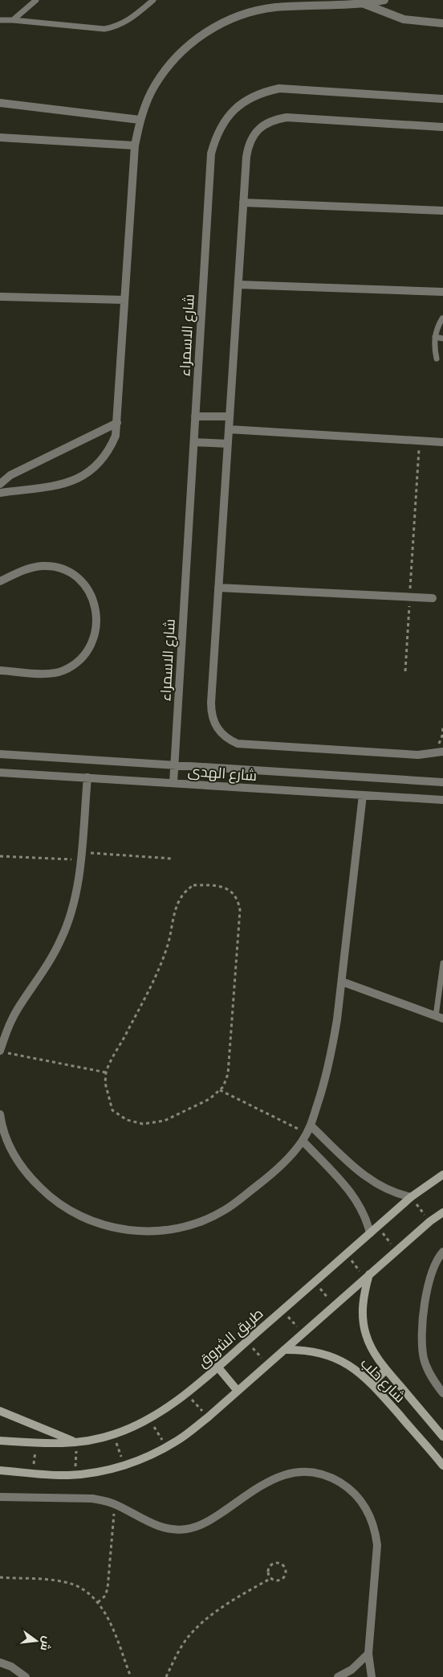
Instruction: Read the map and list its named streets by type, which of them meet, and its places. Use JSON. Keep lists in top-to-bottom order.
{
  "streets": {
    "street": [
      "شارع الاسمراء",
      "شارع الهدى",
      "طريق الشروق",
      "شارع حلب"
    ]
  },
  "crossings": [
    ["شارع الاسمراء", "شارع الهدى"]
  ],
  "north": "right"
}
